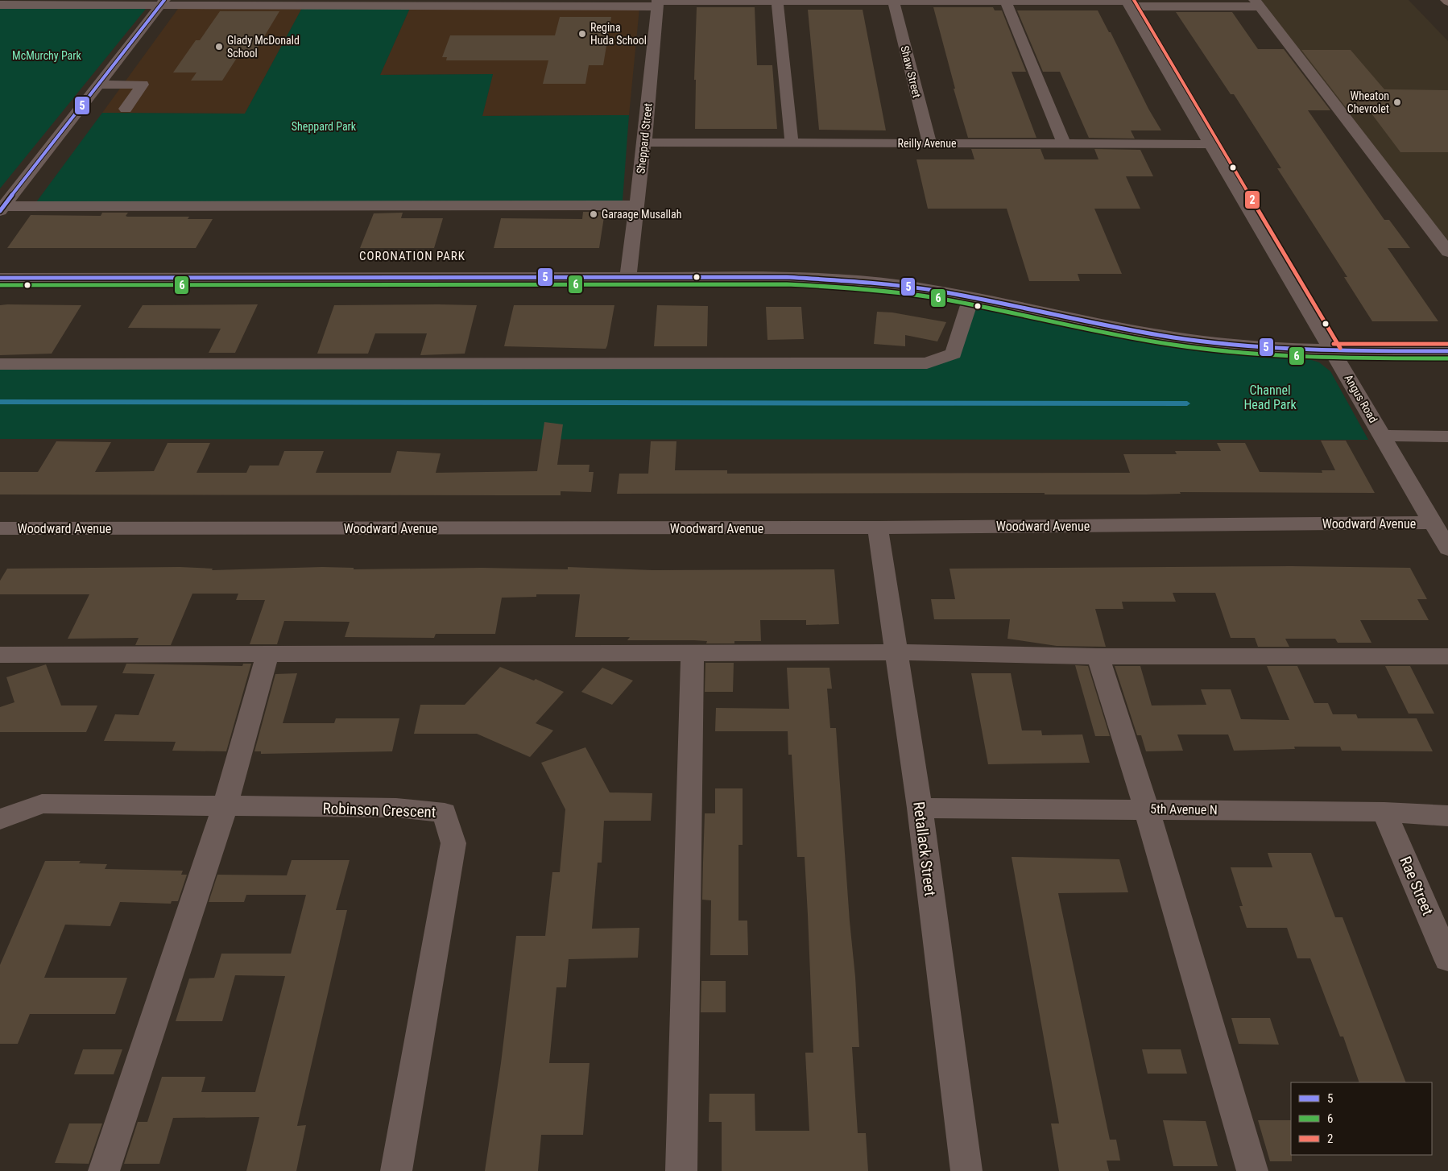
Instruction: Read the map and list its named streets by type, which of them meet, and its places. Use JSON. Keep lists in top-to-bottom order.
{
  "streets": {
    "street": [
      "Shaw Street",
      "Sheppard Street",
      "Reilly Avenue",
      "Angus Road",
      "Woodward Avenue",
      "5th Avenue N",
      "Robinson Crescent",
      "Retallack Street",
      "Rae Street"
    ]
  },
  "crossings": [
    ["Shaw Street", "Reilly Avenue"],
    ["Sheppard Street", "Reilly Avenue"],
    ["Reilly Avenue", "Angus Road"],
    ["Angus Road", "Woodward Avenue"],
    ["Woodward Avenue", "Retallack Street"],
    ["5th Avenue N", "Retallack Street"],
    ["5th Avenue N", "Rae Street"]
  ],
  "districts": ["CORONATION PARK"],
  "parks": ["McMurchy Park", "Sheppard Park", "Channel Head Park"],
  "places": [
    "Regina Huda School",
    "Glady McDonald School",
    "Wheaton Chevrolet",
    "Garaage Musallah"
  ],
  "lines": ["transit line 5", "transit line 2", "transit line 6"],
  "legend": ["5", "6", "2"]
}
